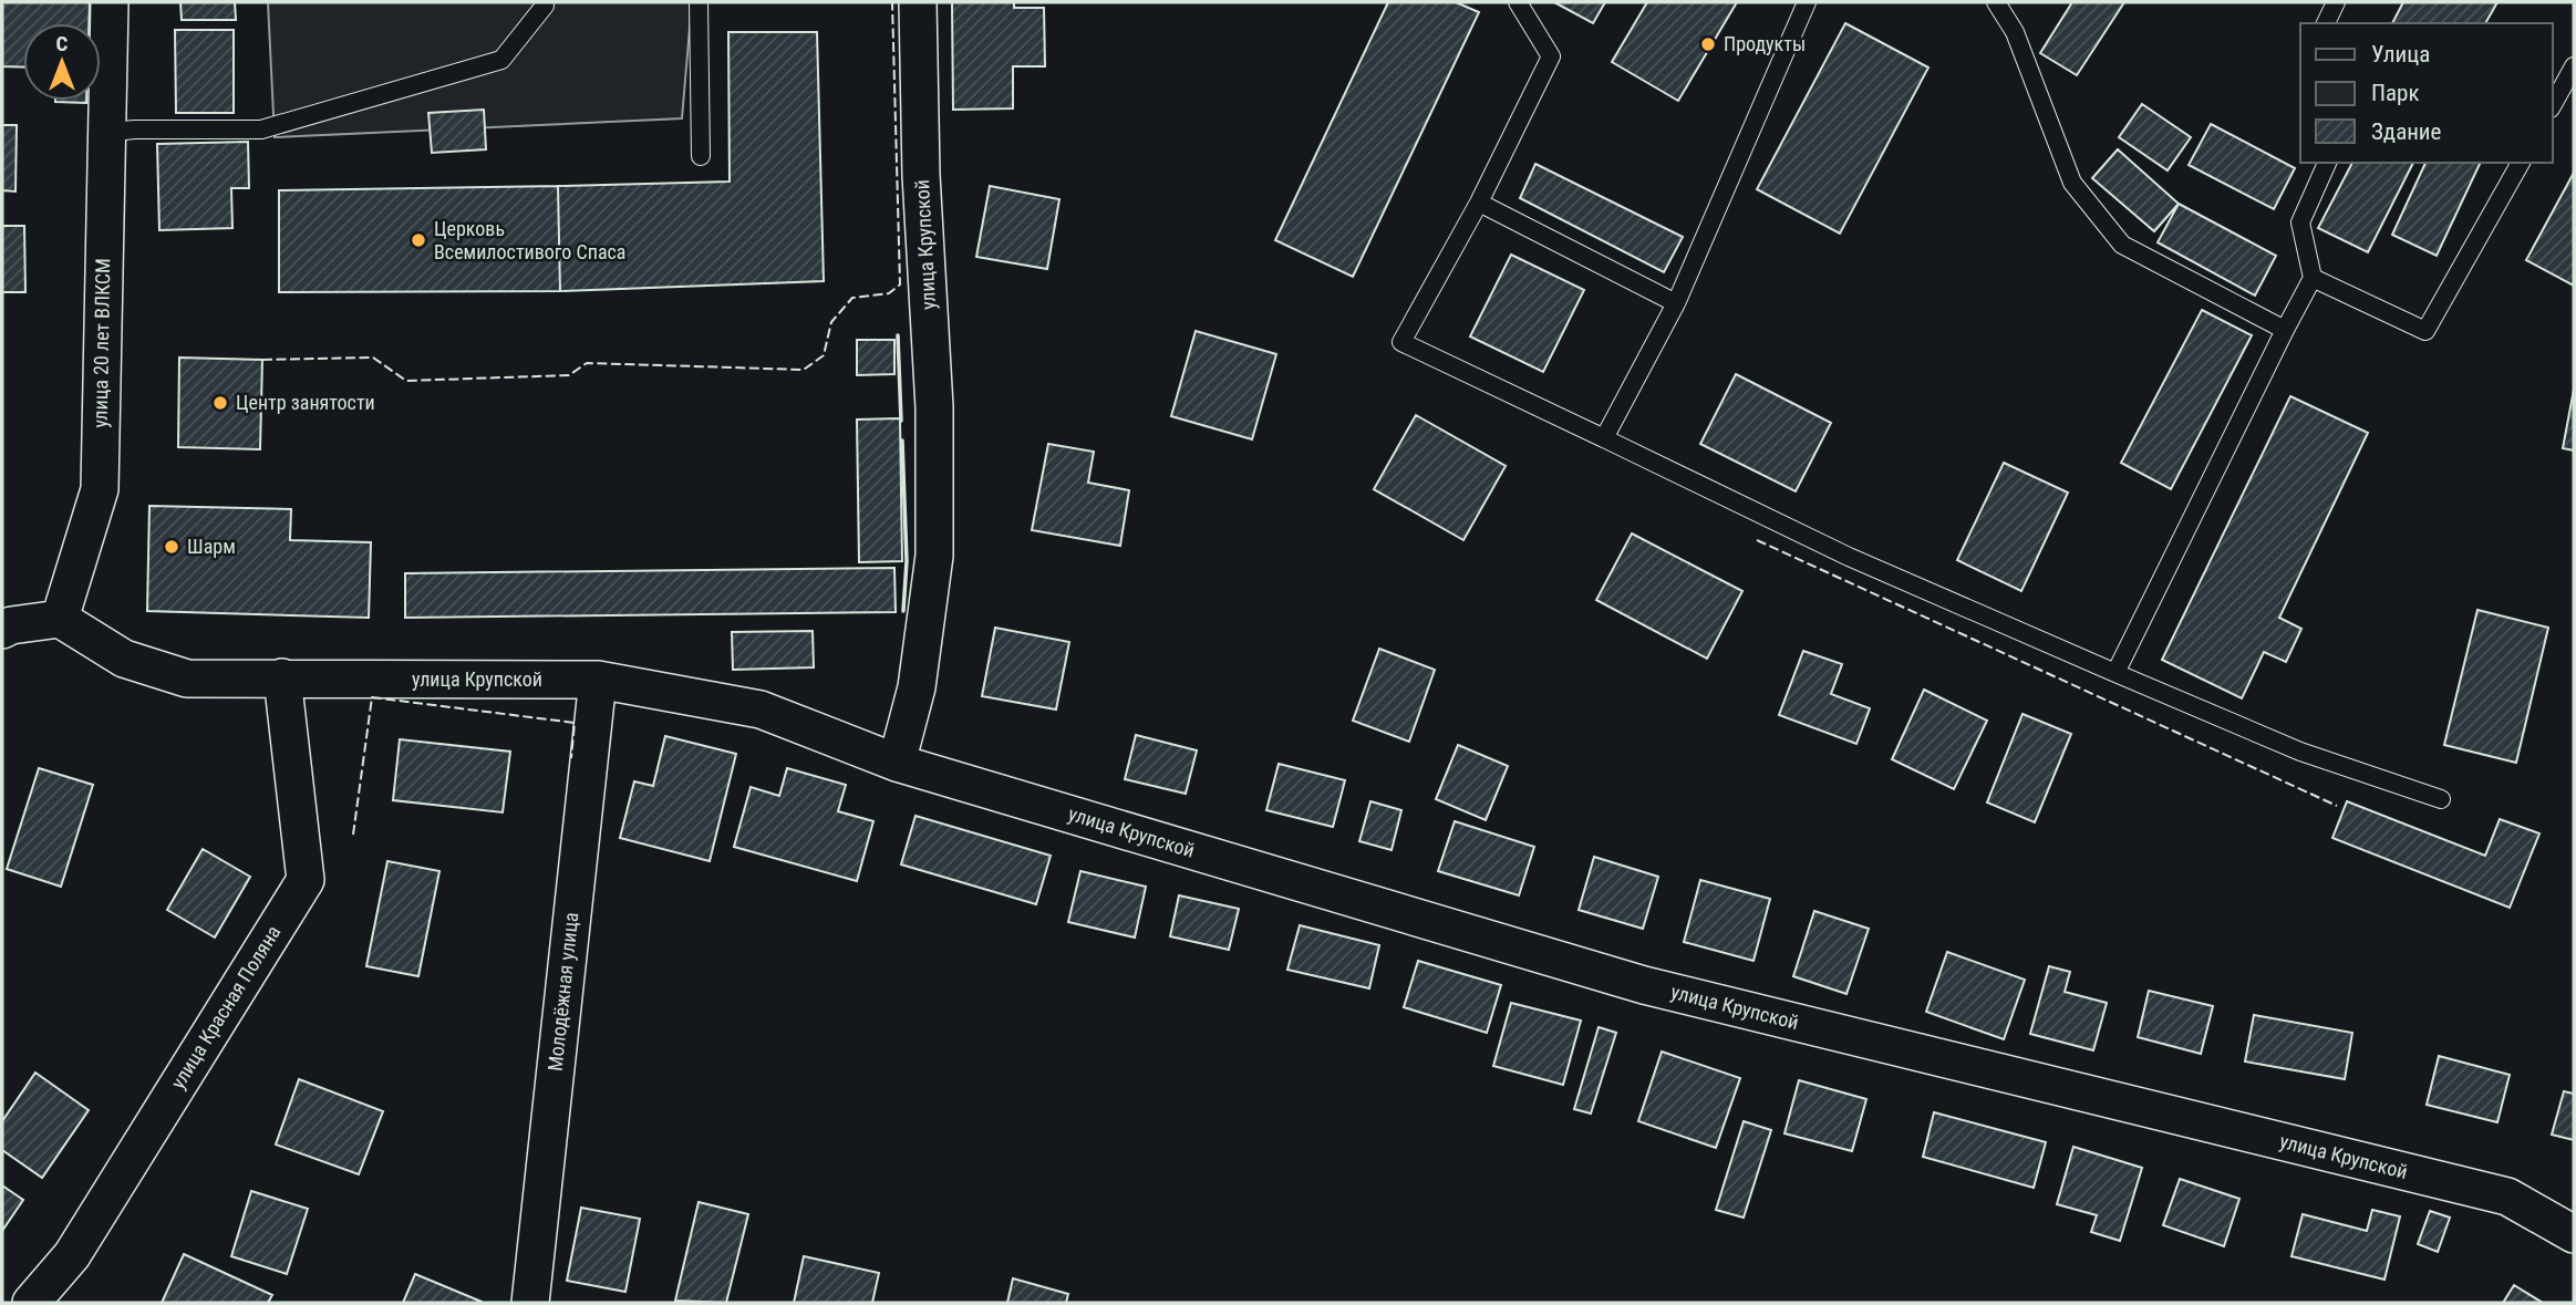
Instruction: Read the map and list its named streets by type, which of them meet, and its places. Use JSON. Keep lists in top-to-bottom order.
{
  "streets": {
    "street": [
      "улица Крупской",
      "улица 20 лет ВЛКСМ",
      "Молодёжная улица",
      "улица Красная Поляна"
    ]
  },
  "crossings": [
    ["улица Крупской", "улица 20 лет ВЛКСМ"],
    ["улица Крупской", "Молодёжная улица"],
    ["улица Крупской", "улица Красная Поляна"]
  ],
  "places": [
    "Продукты",
    "Церковь Всемилостивого Спаса",
    "Центр занятости",
    "Шарм"
  ],
  "legend": ["Улица", "Парк", "Здание"],
  "north": "top"
}
